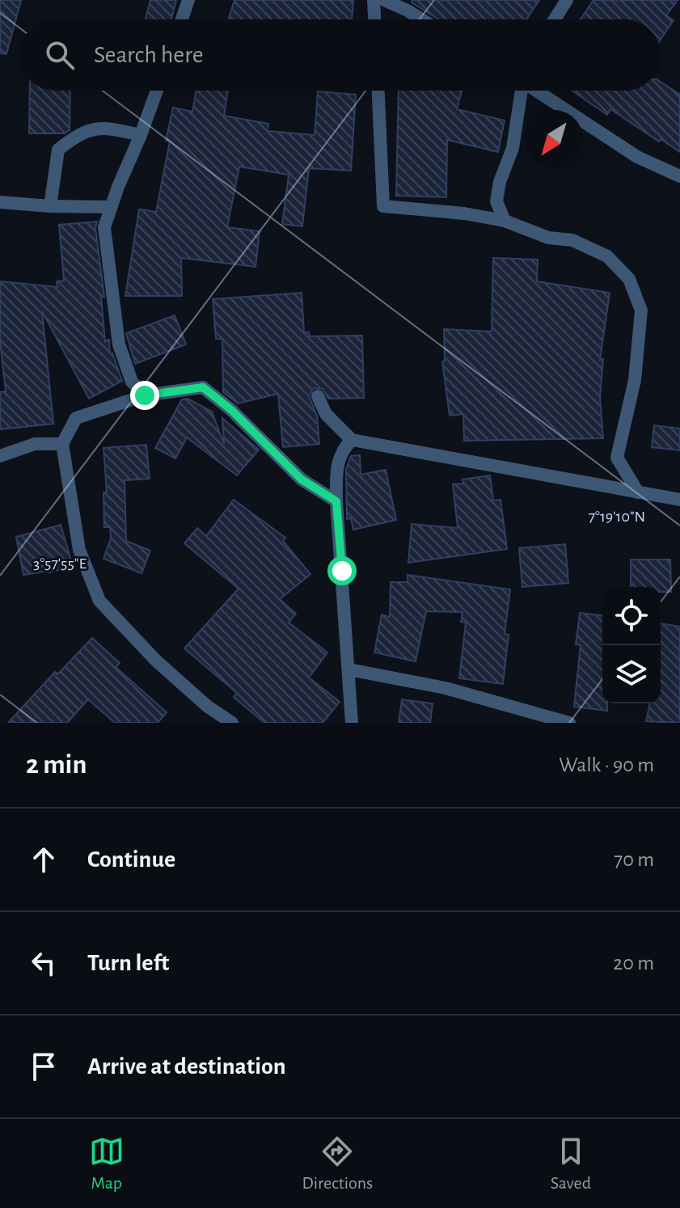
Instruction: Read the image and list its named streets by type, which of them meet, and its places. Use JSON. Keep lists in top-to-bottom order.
{
  "north": "bottom left",
  "page": {
    "search": "Search here",
    "heading": ["2 min", "Walk · 90 m"],
    "list": [
      ["Continue", "70 m"],
      ["Turn left", "20 m"],
      "Arrive at destination"
    ],
    "nav": ["Map", "Directions", "Saved"]
  },
  "coordinates": ["7°19'10\"N", "3°57'55\"E"]
}
